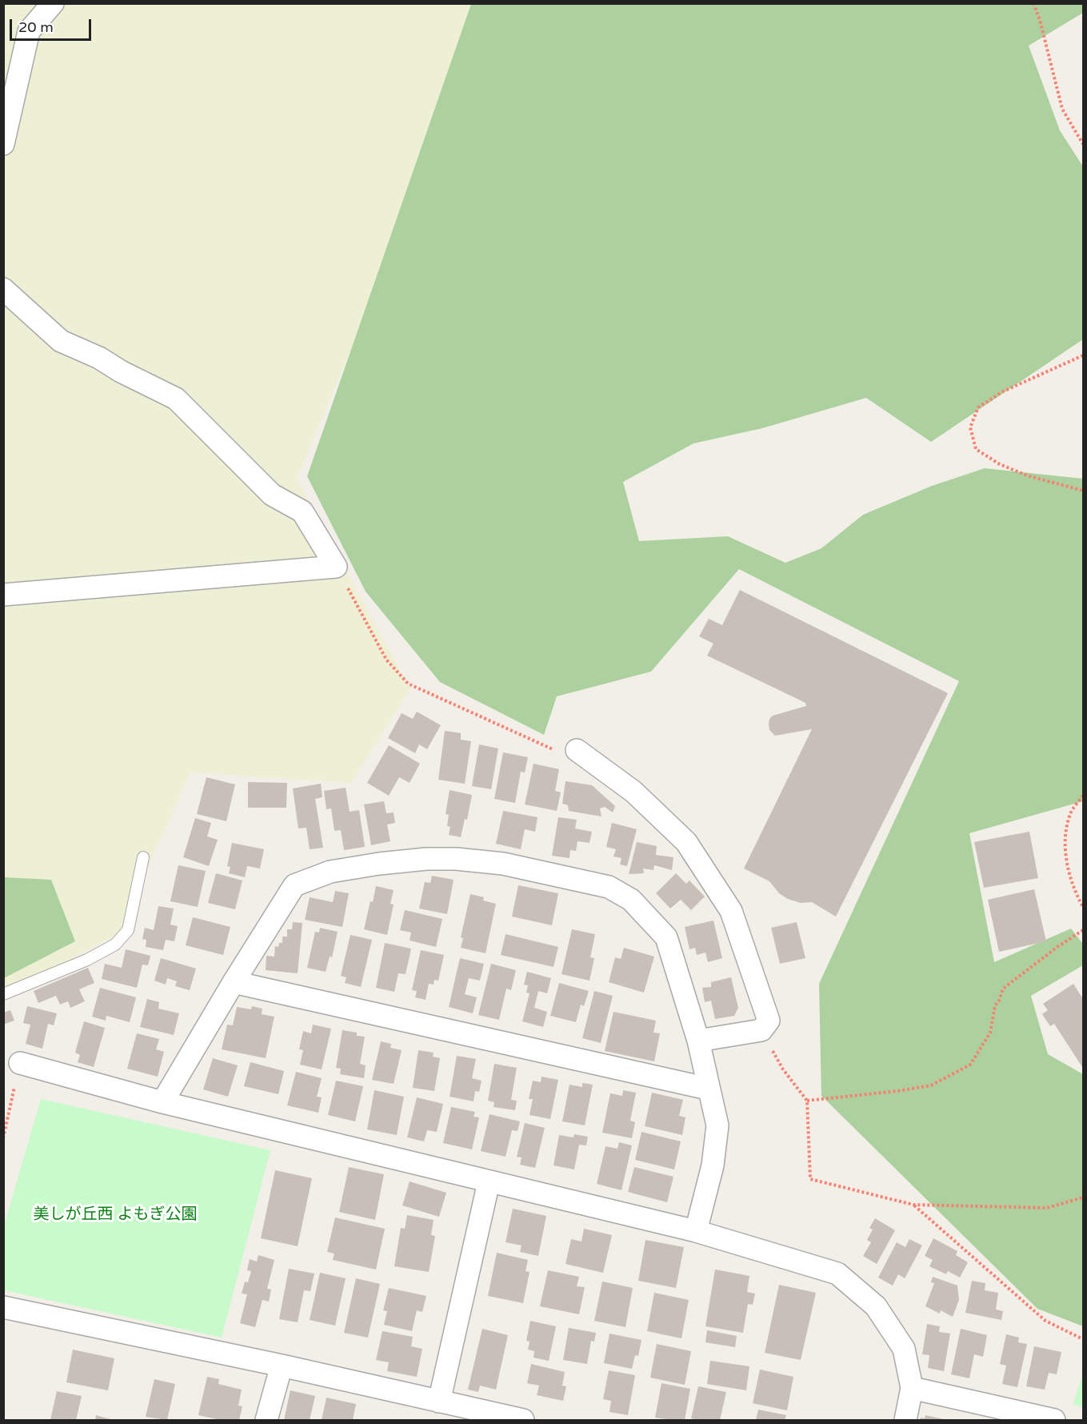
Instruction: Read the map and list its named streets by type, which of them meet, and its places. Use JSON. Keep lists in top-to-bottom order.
{
  "parks": ["美しが丘西 よもぎ公園"],
  "scale_bar": "20 m"
}
